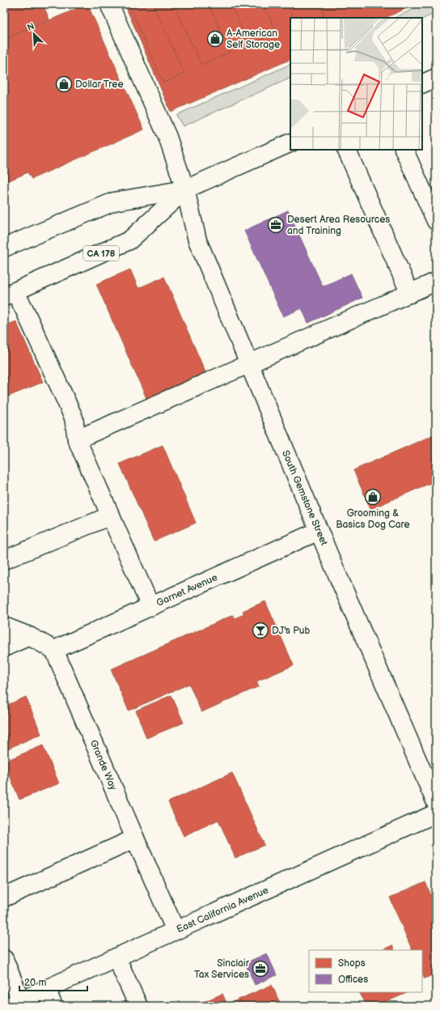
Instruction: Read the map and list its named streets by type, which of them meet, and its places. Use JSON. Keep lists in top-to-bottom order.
{
  "streets": {
    "street": [
      "CA 178",
      "South Gemstone Street",
      "Garnet Avenue",
      "Grande Way",
      "East California Avenue"
    ]
  },
  "crossings": [
    ["CA 178", "South Gemstone Street"],
    ["South Gemstone Street", "Garnet Avenue"],
    ["Garnet Avenue", "Grande Way"],
    ["Grande Way", "East California Avenue"]
  ],
  "places": {
    "shop": ["A-American Self Storage", "Dollar Tree", "Grooming & Basics Dog Care"],
    "office": ["Desert Area Resources and Training", "Sinclair Tax Services"],
    "bar": ["DJ's Pub"]
  },
  "legend": ["Shops", "Offices"],
  "scale_bar": "20 m",
  "north": "top left"
}
